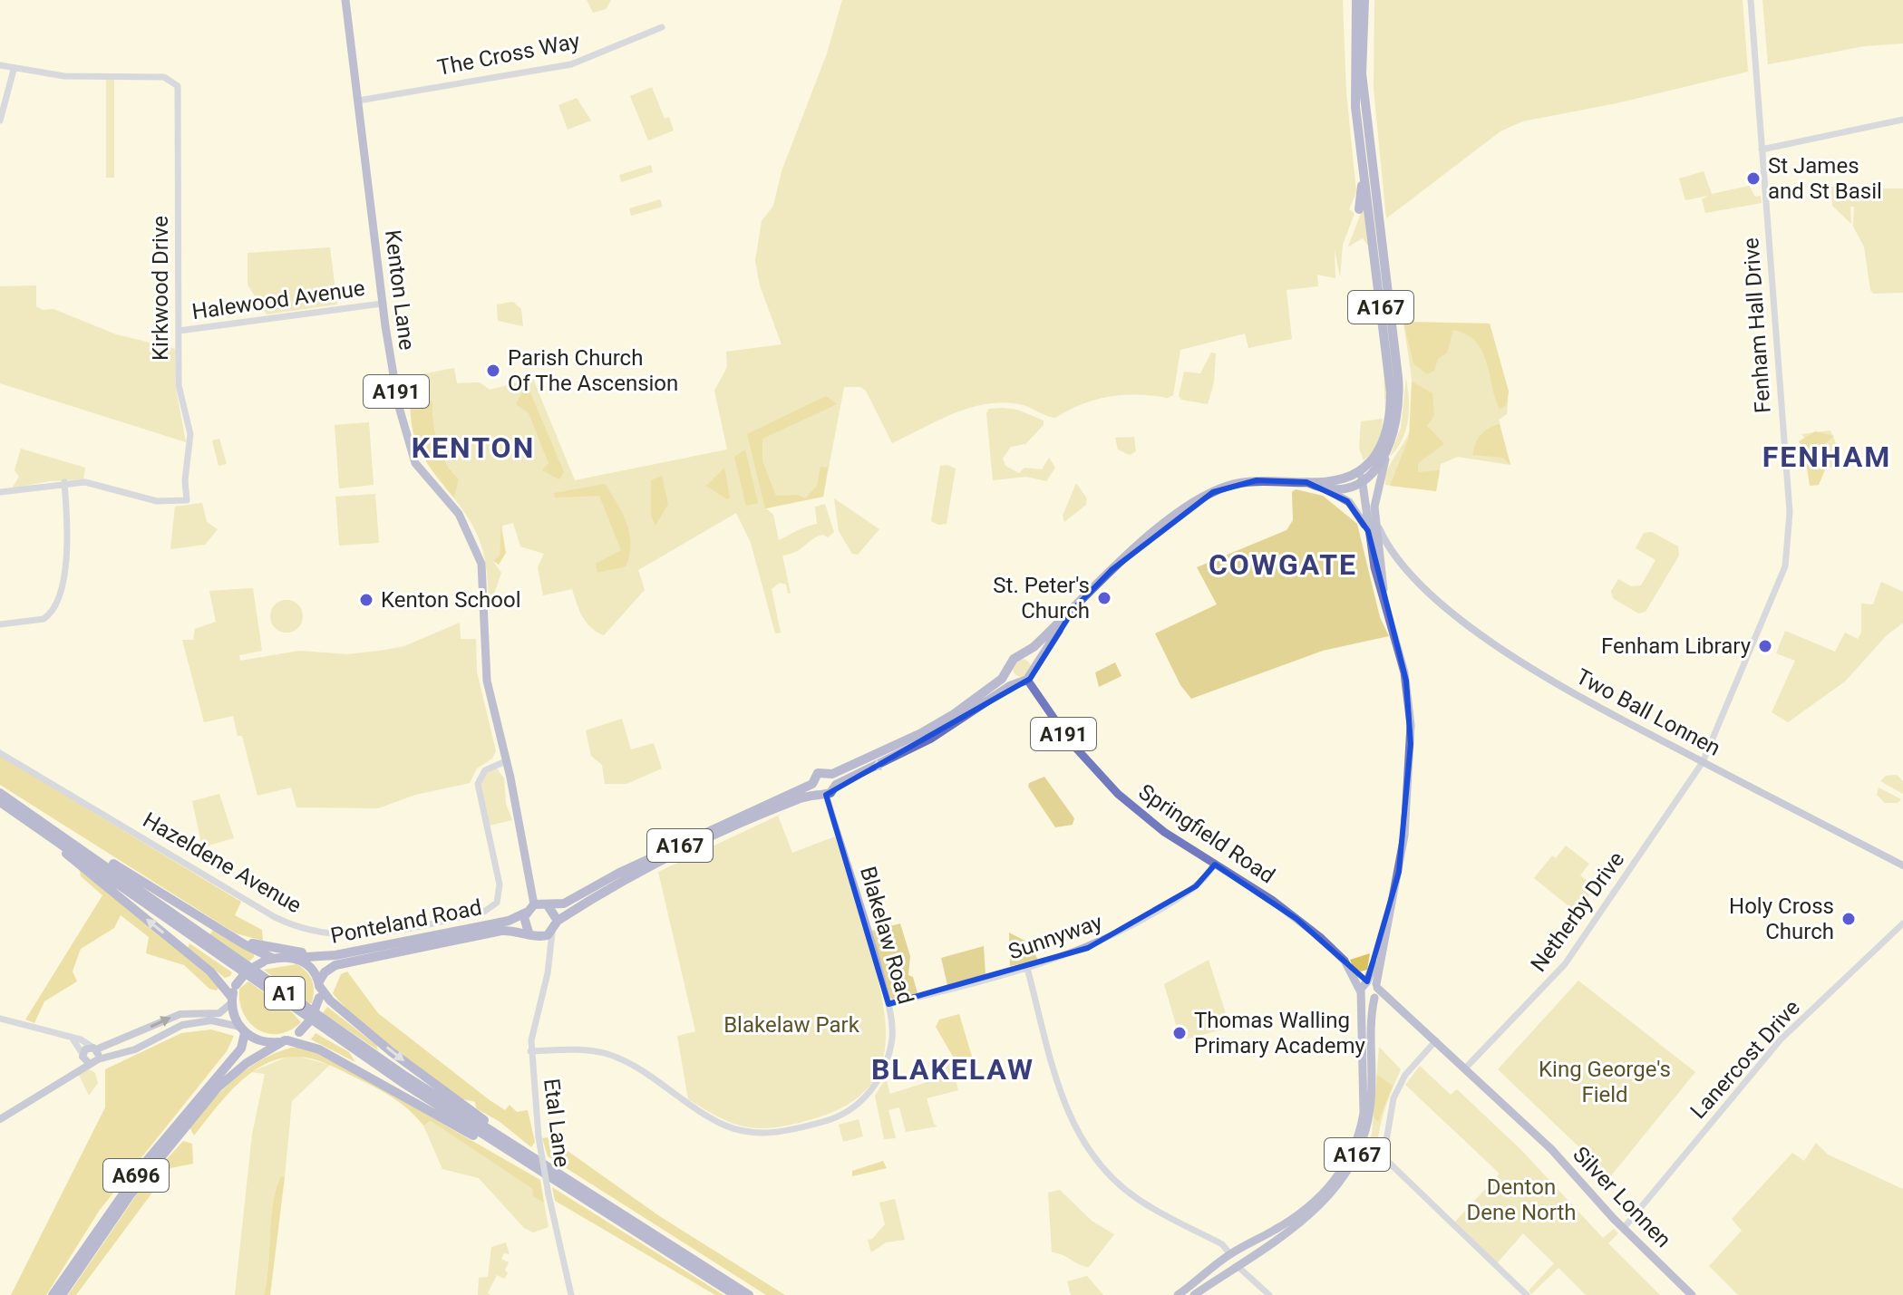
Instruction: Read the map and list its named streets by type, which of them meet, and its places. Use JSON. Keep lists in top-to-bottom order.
{
  "streets": {
    "highway": [
      "A167",
      "Ponteland Road",
      "A1",
      "A696"
    ],
    "main road": [
      "Kenton Lane",
      "A191",
      "Two Ball Lonnen",
      "Springfield Road",
      "Silver Lonnen"
    ],
    "street": [
      "The Cross Way",
      "Kirkwood Drive",
      "Halewood Avenue",
      "Fenham Hall Drive",
      "Hazeldene Avenue",
      "Netherby Drive",
      "Blakelaw Road",
      "Sunnyway",
      "Lanercost Drive",
      "Etal Lane"
    ]
  },
  "crossings": [
    ["The Cross Way", "Kenton Lane"],
    ["Kirkwood Drive", "Halewood Avenue"],
    ["Kenton Lane", "Halewood Avenue"],
    ["Kenton Lane", "A167"],
    ["Kenton Lane", "Hazeldene Avenue"],
    ["Kenton Lane", "Ponteland Road"],
    ["Kenton Lane", "Etal Lane"],
    ["A167", "Two Ball Lonnen"],
    ["A167", "Springfield Road"],
    ["A167", "Ponteland Road"],
    ["A167", "Blakelaw Road"],
    ["A167", "Etal Lane"],
    ["A167", "Silver Lonnen"],
    ["Fenham Hall Drive", "Two Ball Lonnen"],
    ["Fenham Hall Drive", "Netherby Drive"],
    ["Two Ball Lonnen", "Netherby Drive"],
    ["Springfield Road", "Sunnyway"],
    ["Springfield Road", "Silver Lonnen"],
    ["Netherby Drive", "Silver Lonnen"],
    ["Ponteland Road", "A1"],
    ["Ponteland Road", "Etal Lane"],
    ["Ponteland Road", "A696"],
    ["Blakelaw Road", "Sunnyway"],
    ["Blakelaw Road", "Etal Lane"],
    ["A1", "A696"],
    ["Lanercost Drive", "Silver Lonnen"]
  ],
  "districts": [
    "KENTON",
    "FENHAM",
    "COWGATE",
    "BLAKELAW"
  ],
  "parks": ["Blakelaw Park", "King George's Field", "Denton Dene North"],
  "places": [
    "St James and St Basil",
    "Parish Church Of The Ascension",
    "St. Peter's Church",
    "Kenton School",
    "Fenham Library",
    "Holy Cross Church",
    "Thomas Walling Primary Academy"
  ]
}
